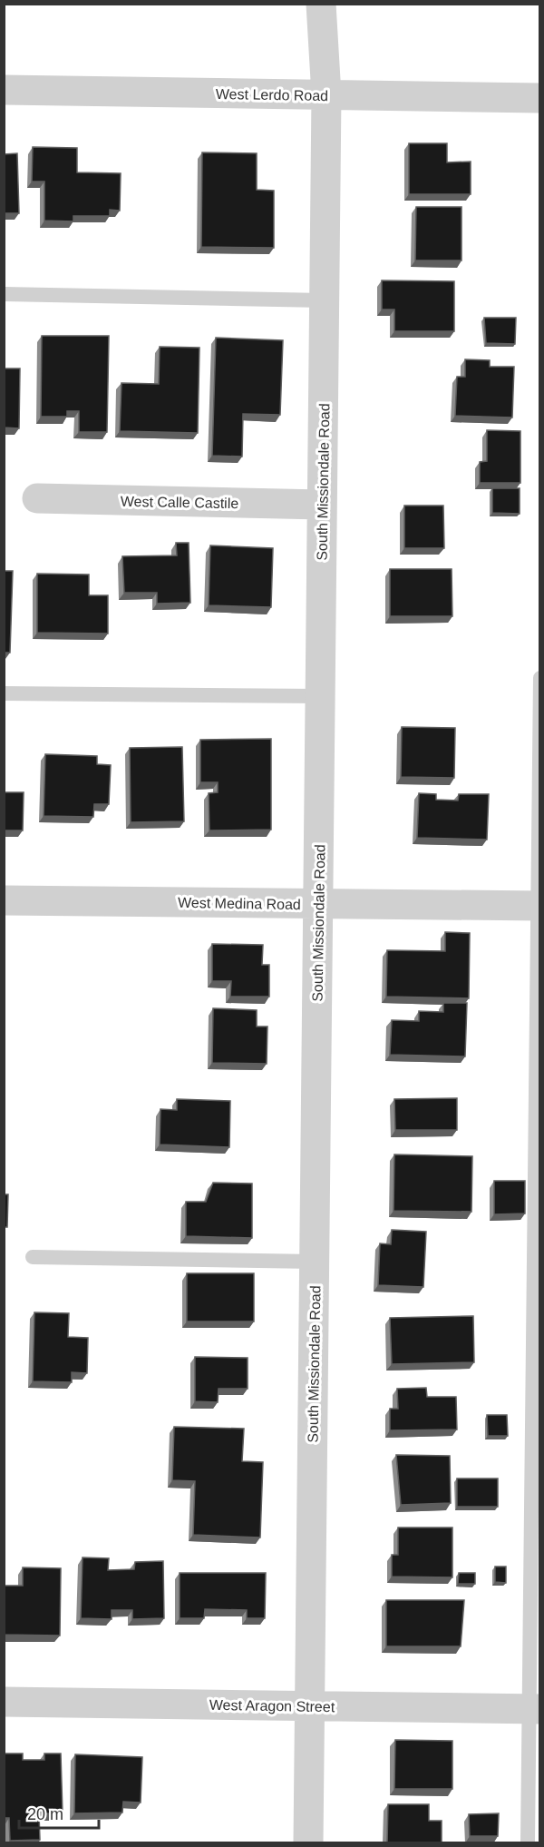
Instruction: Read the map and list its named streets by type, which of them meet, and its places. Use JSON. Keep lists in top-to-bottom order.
{
  "streets": {
    "street": [
      "West Lerdo Road",
      "South Missiondale Road",
      "West Calle Castile",
      "West Medina Road",
      "West Aragon Street"
    ]
  },
  "crossings": [
    ["West Lerdo Road", "South Missiondale Road"],
    ["South Missiondale Road", "West Calle Castile"],
    ["South Missiondale Road", "West Medina Road"],
    ["South Missiondale Road", "West Aragon Street"]
  ],
  "scale_bar": "20 m"
}
